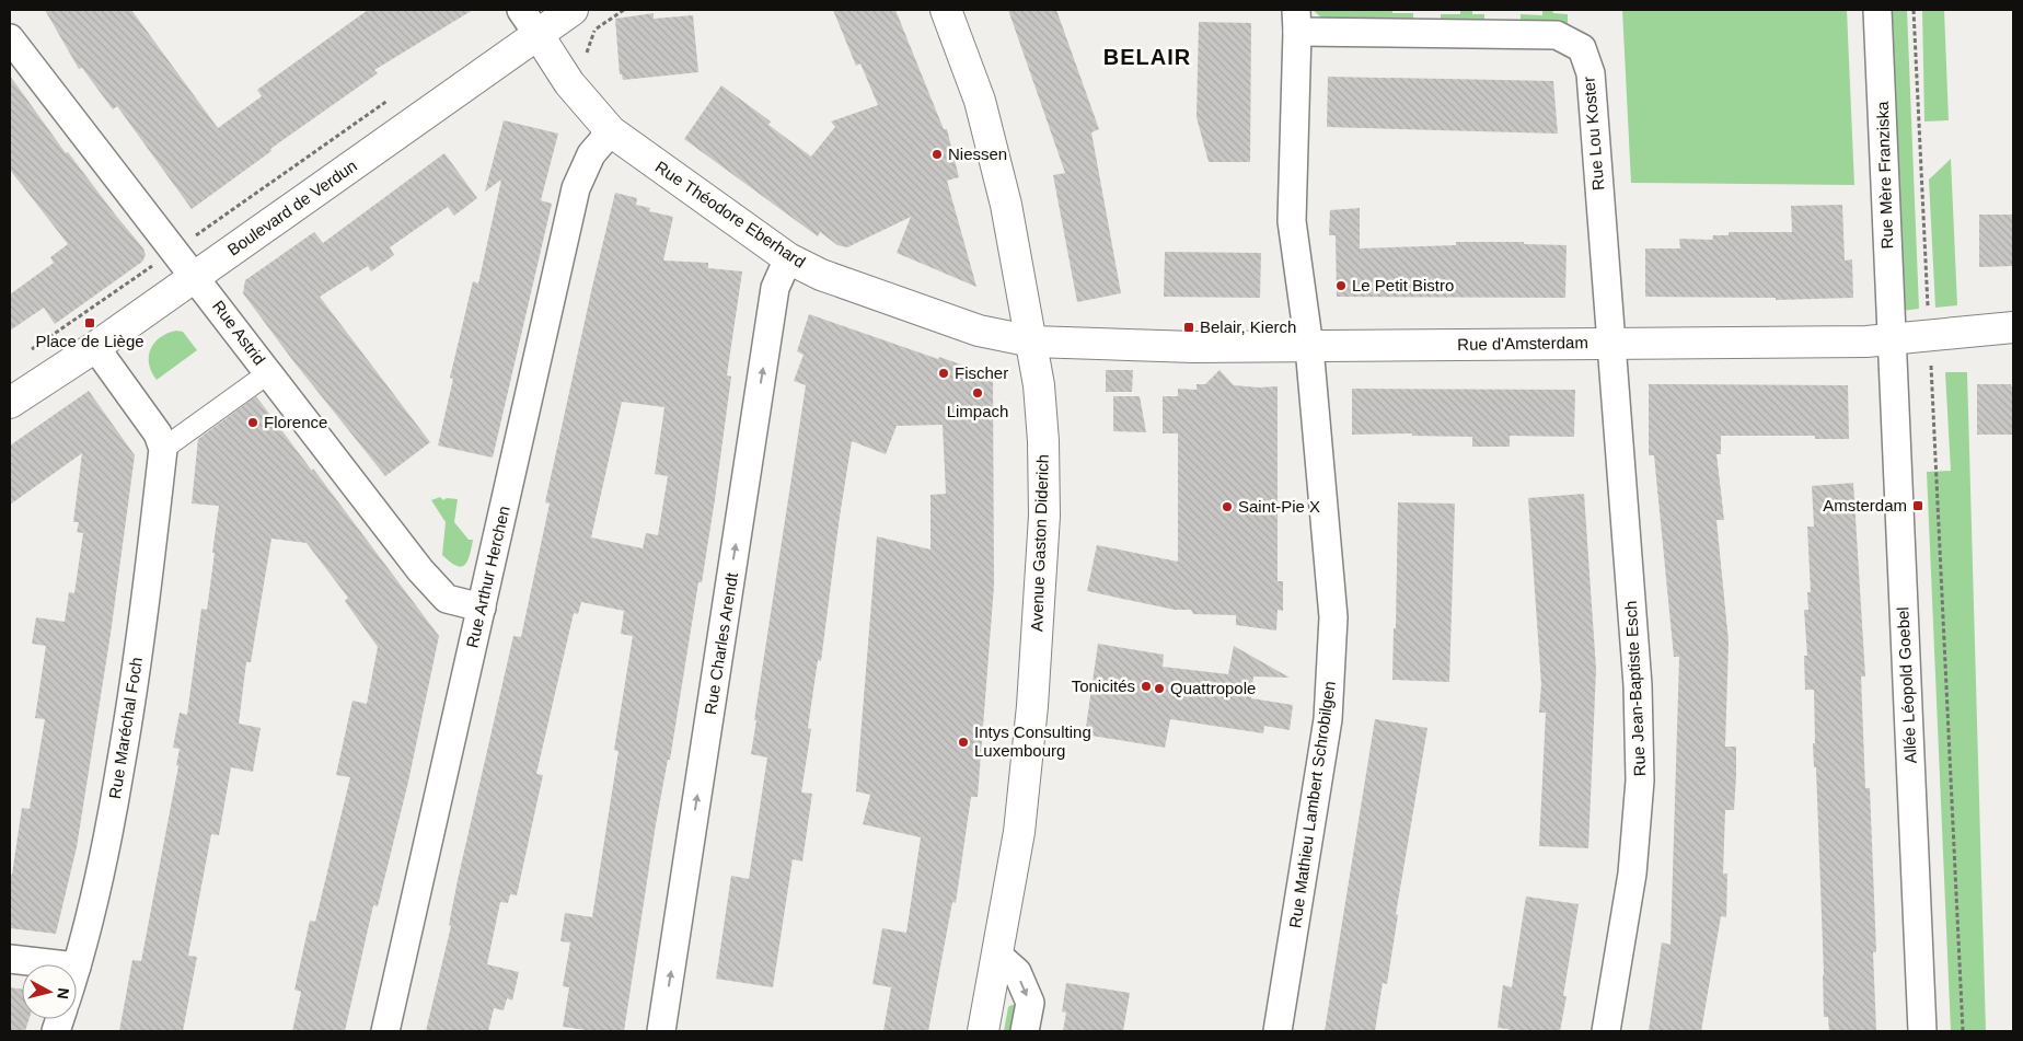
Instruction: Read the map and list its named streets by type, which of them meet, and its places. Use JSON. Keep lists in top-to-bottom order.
{
  "streets": {
    "street": [
      "Rue Lou Koster",
      "Rue Mère Franziska",
      "Boulevard de Verdun",
      "Rue Théodore Eberhard",
      "Rue Astrid",
      "Rue d'Amsterdam",
      "Avenue Gaston Diderich",
      "Rue Arthur Herchen",
      "Rue Charles Arendt",
      "Allée Léopold Goebel",
      "Rue Jean-Baptiste Esch",
      "Rue Maréchal Foch",
      "Rue Mathieu Lambert Schrobilgen"
    ]
  },
  "crossings": [
    ["Rue Lou Koster", "Rue d'Amsterdam"],
    ["Rue Lou Koster", "Rue Jean-Baptiste Esch"],
    ["Rue Lou Koster", "Rue Mathieu Lambert Schrobilgen"],
    ["Rue Mère Franziska", "Rue d'Amsterdam"],
    ["Rue Mère Franziska", "Allée Léopold Goebel"],
    ["Boulevard de Verdun", "Rue Théodore Eberhard"],
    ["Boulevard de Verdun", "Rue Astrid"],
    ["Rue Théodore Eberhard", "Rue d'Amsterdam"],
    ["Rue Théodore Eberhard", "Avenue Gaston Diderich"],
    ["Rue Théodore Eberhard", "Rue Arthur Herchen"],
    ["Rue Théodore Eberhard", "Rue Charles Arendt"],
    ["Rue Astrid", "Rue Arthur Herchen"],
    ["Rue d'Amsterdam", "Avenue Gaston Diderich"],
    ["Rue d'Amsterdam", "Allée Léopold Goebel"],
    ["Rue d'Amsterdam", "Rue Jean-Baptiste Esch"],
    ["Rue d'Amsterdam", "Rue Mathieu Lambert Schrobilgen"]
  ],
  "one_way": ["Rue Charles Arendt"],
  "districts": ["BELAIR"],
  "places": {
    "other": [
      "Niessen",
      "Le Petit Bistro",
      "Fischer",
      "Limpach",
      "Florence",
      "Saint-Pie X",
      "Tonicités",
      "Quattropole",
      "Intys Consulting Luxembourg"
    ],
    "transit": ["Place de Liège", "Belair, Kierch", "Amsterdam"]
  },
  "north": "right"
}
